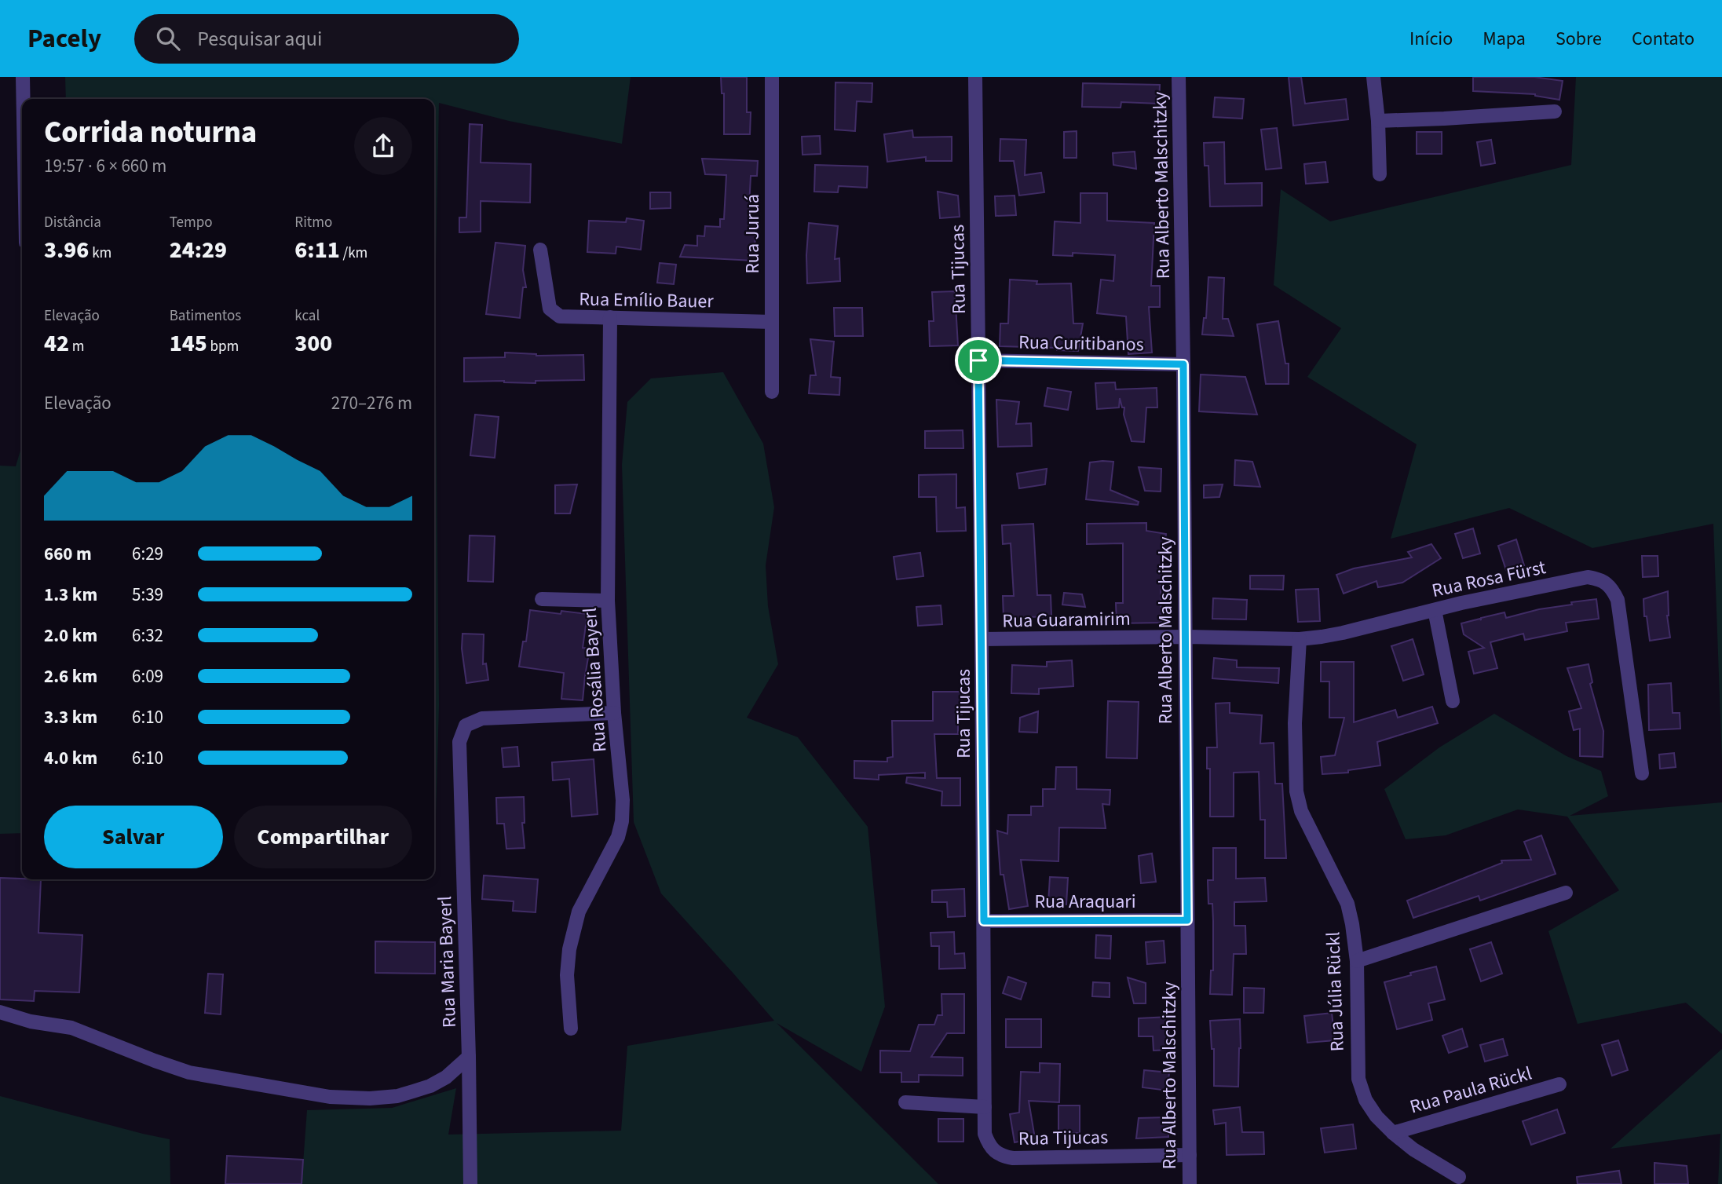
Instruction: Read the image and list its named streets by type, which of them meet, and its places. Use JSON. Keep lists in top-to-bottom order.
{
  "streets": {
    "street": [
      "Rua Alberto Malschitzky",
      "Rua Juruá",
      "Rua Tijucas",
      "Rua Emílio Bauer",
      "Rua Curitibanos",
      "Rua Rosa Fürst",
      "Rua Guaramirim",
      "Rua Rosália Bayerl",
      "Rua Araquari",
      "Rua Maria Bayerl",
      "Rua Júlia Rückl",
      "Rua Paula Rückl"
    ]
  },
  "crossings": [
    ["Rua Alberto Malschitzky", "Rua Tijucas"],
    ["Rua Alberto Malschitzky", "Rua Curitibanos"],
    ["Rua Alberto Malschitzky", "Rua Rosa Fürst"],
    ["Rua Alberto Malschitzky", "Rua Guaramirim"],
    ["Rua Alberto Malschitzky", "Rua Araquari"],
    ["Rua Juruá", "Rua Emílio Bauer"],
    ["Rua Tijucas", "Rua Curitibanos"],
    ["Rua Tijucas", "Rua Guaramirim"],
    ["Rua Tijucas", "Rua Araquari"],
    ["Rua Emílio Bauer", "Rua Rosália Bayerl"],
    ["Rua Rosa Fürst", "Rua Guaramirim"],
    ["Rua Rosa Fürst", "Rua Júlia Rückl"],
    ["Rua Rosália Bayerl", "Rua Maria Bayerl"],
    ["Rua Júlia Rückl", "Rua Paula Rückl"]
  ],
  "page": {
    "header": "Pacely",
    "search": "Pesquisar aqui",
    "nav": [
      "Início",
      "Mapa",
      "Sobre",
      "Contato"
    ],
    "heading": ["Corrida noturna", "19:57 · 6 × 660 m"],
    "stats": [
      ["Distância", "3.96 km"],
      ["Tempo", "24:29"],
      ["Ritmo", "6:11 /km"],
      ["Elevação", "42 m"],
      ["Batimentos", "145 bpm"],
      ["kcal", "300"]
    ],
    "chart": ["Elevação", "270–276 m"],
    "list": [
      {
        "name": "660 m",
        "note": "6:29"
      },
      {
        "name": "1.3 km",
        "note": "5:39"
      },
      {
        "name": "2.0 km",
        "note": "6:32"
      },
      {
        "name": "2.6 km",
        "note": "6:09"
      },
      {
        "name": "3.3 km",
        "note": "6:10"
      },
      {
        "name": "4.0 km",
        "note": "6:10"
      }
    ],
    "buttons": ["Salvar", "Compartilhar"]
  }
}
